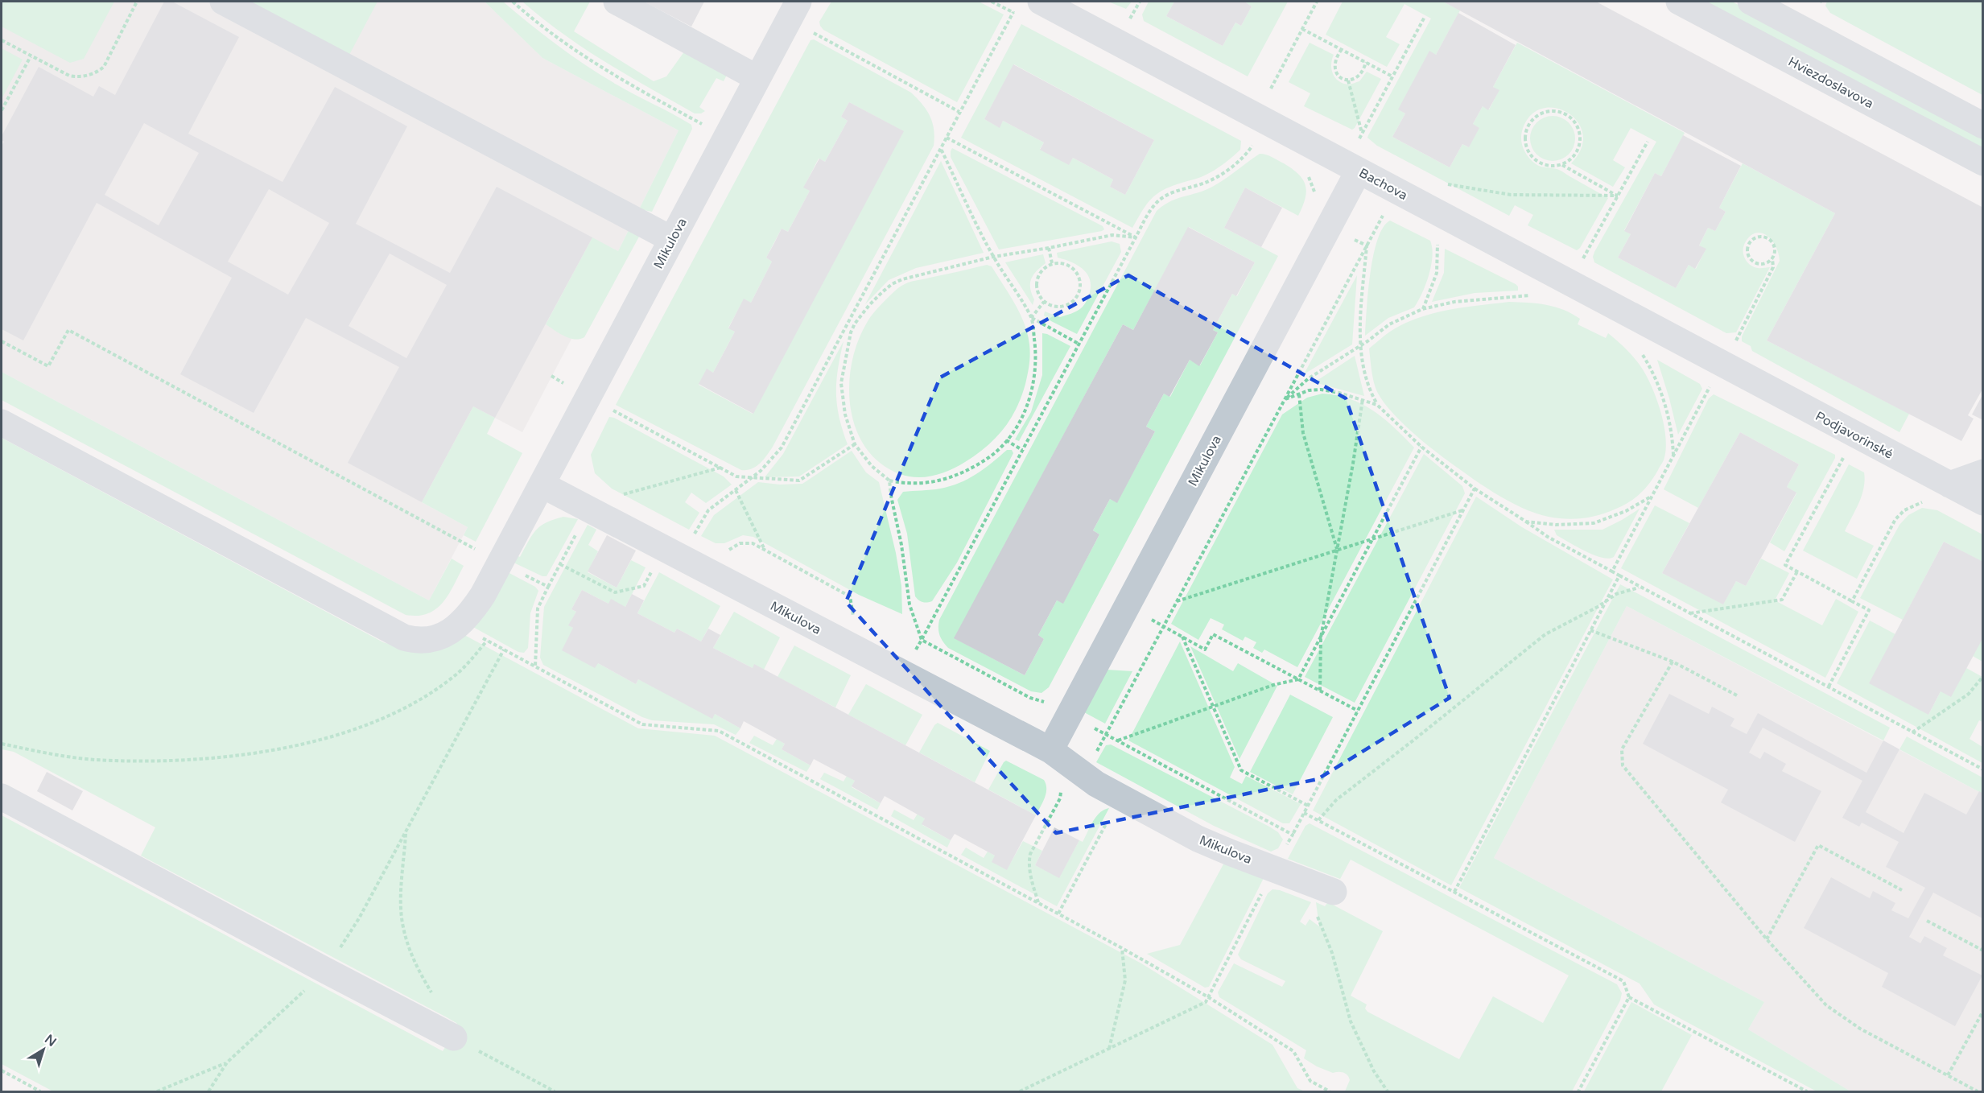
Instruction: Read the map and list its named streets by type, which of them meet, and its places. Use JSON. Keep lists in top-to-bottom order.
{
  "streets": {
    "street": [
      "Hviezdoslavova",
      "Bachova",
      "Mikulova",
      "Podjavorinské"
    ]
  },
  "crossings": [
    ["Bachova", "Mikulova"],
    ["Bachova", "Podjavorinské"]
  ],
  "north": "top right"
}
